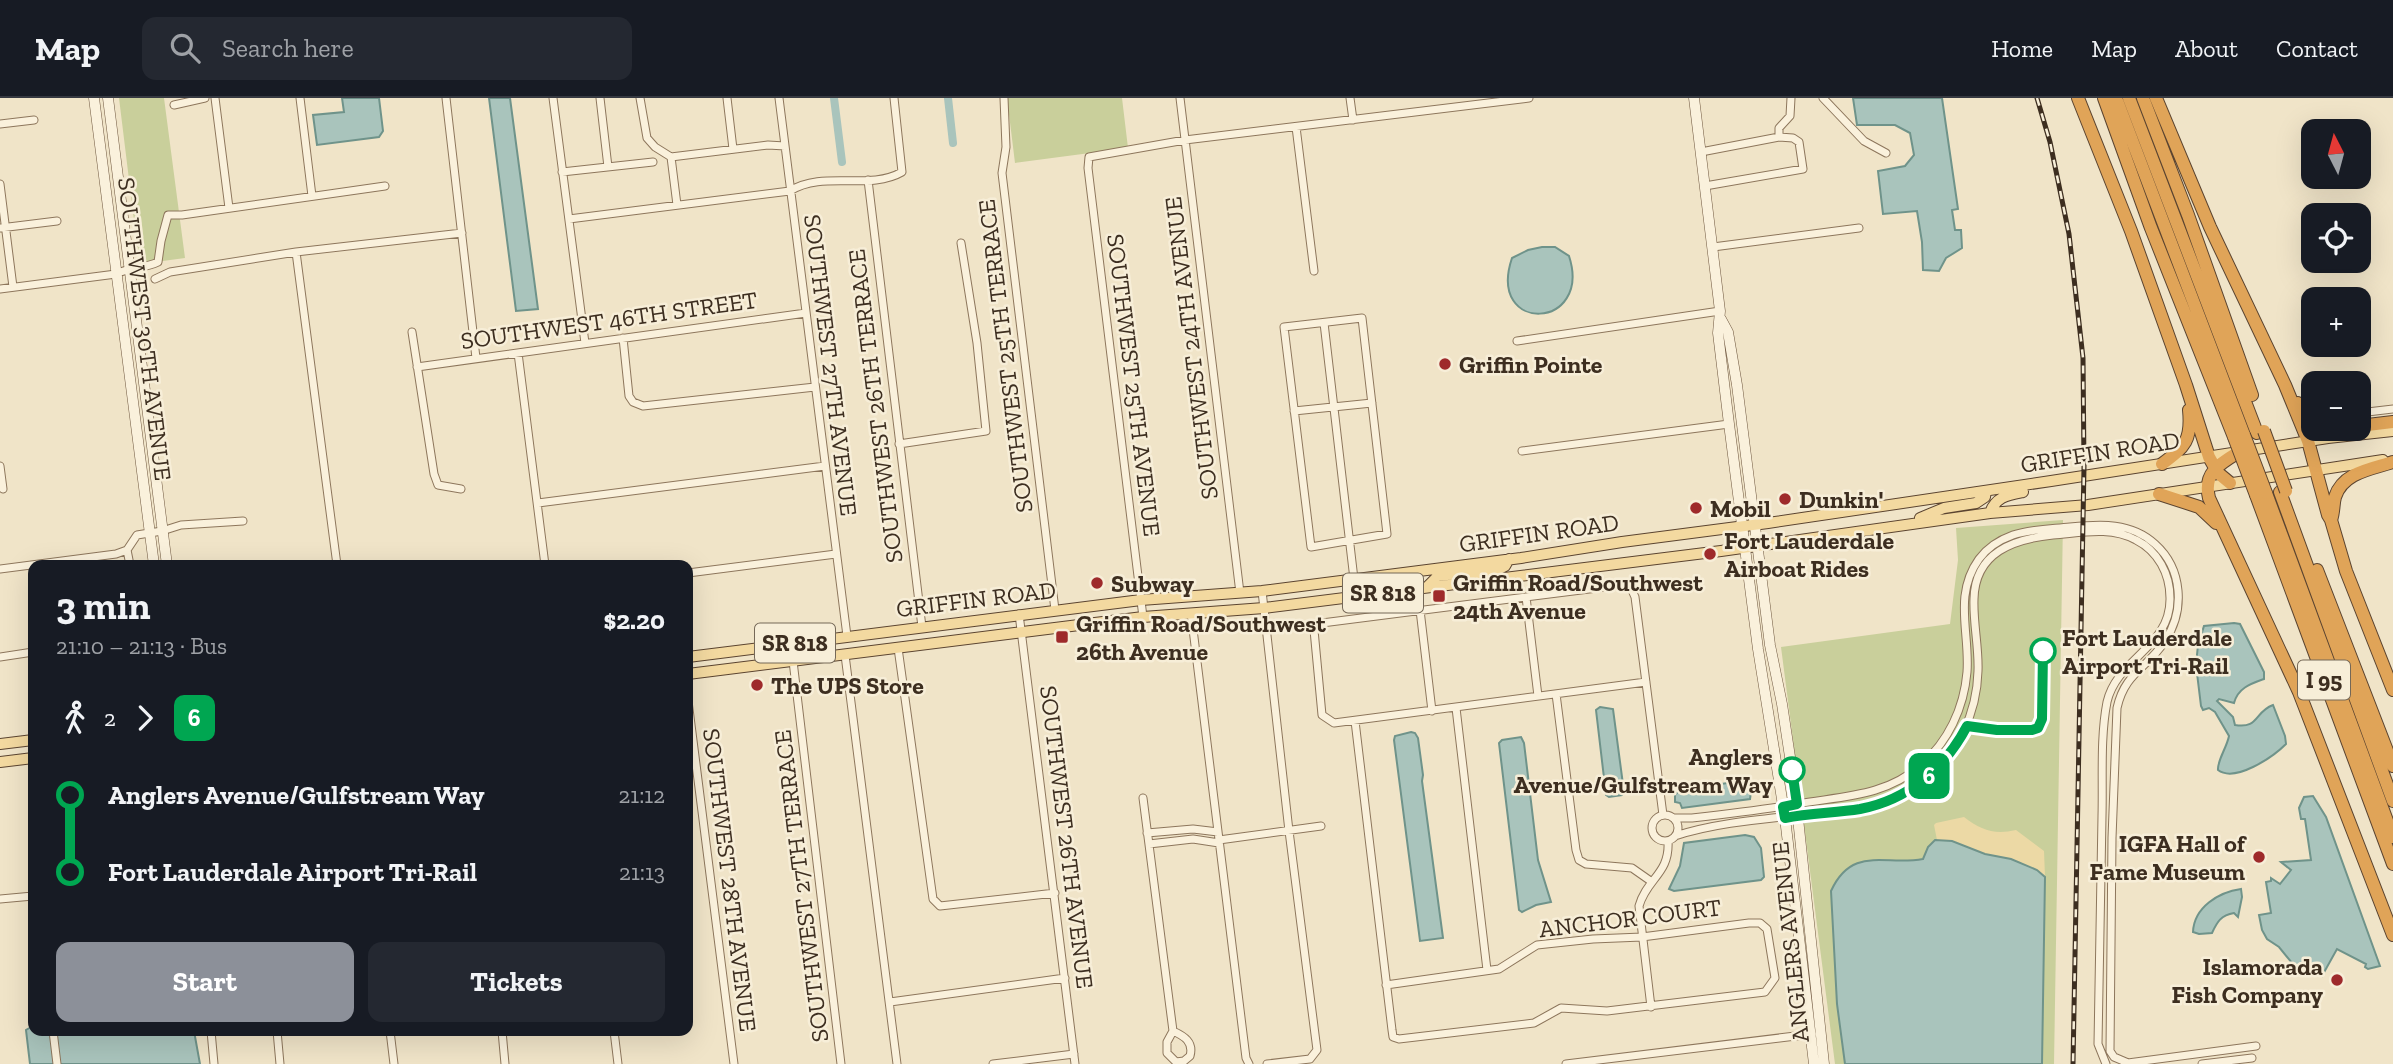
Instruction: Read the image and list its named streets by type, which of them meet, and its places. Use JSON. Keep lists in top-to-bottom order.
{
  "streets": {
    "highway": ["I 95"],
    "main road": ["GRIFFIN ROAD", "SR 818"],
    "street": [
      "SOUTHWEST 46TH STREET",
      "SOUTHWEST 30TH AVENUE",
      "SOUTHWEST 24TH AVENUE",
      "SOUTHWEST 25TH TERRACE",
      "SOUTHWEST 27TH AVENUE",
      "SOUTHWEST 25TH AVENUE",
      "SOUTHWEST 26TH TERRACE",
      "SOUTHWEST 26TH AVENUE",
      "SOUTHWEST 28TH AVENUE",
      "SOUTHWEST 27TH TERRACE",
      "ANCHOR COURT",
      "ANGLERS AVENUE"
    ]
  },
  "crossings": [
    ["SOUTHWEST 46TH STREET", "SOUTHWEST 27TH AVENUE"],
    ["SOUTHWEST 24TH AVENUE", "SOUTHWEST 25TH AVENUE"],
    ["SOUTHWEST 24TH AVENUE", "GRIFFIN ROAD"],
    ["SOUTHWEST 25TH TERRACE", "GRIFFIN ROAD"],
    ["SOUTHWEST 27TH AVENUE", "GRIFFIN ROAD"],
    ["SOUTHWEST 25TH AVENUE", "GRIFFIN ROAD"],
    ["SOUTHWEST 26TH TERRACE", "GRIFFIN ROAD"],
    ["GRIFFIN ROAD", "SOUTHWEST 26TH AVENUE"],
    ["GRIFFIN ROAD", "SOUTHWEST 27TH TERRACE"],
    ["GRIFFIN ROAD", "ANGLERS AVENUE"]
  ],
  "places": {
    "other": [
      "Griffin Pointe",
      "Dunkin'",
      "Mobil",
      "Fort Lauderdale Airboat Rides",
      "Subway",
      "Fort Lauderdale Airport Tri-Rail",
      "The UPS Store",
      "Anglers Avenue/Gulfstream Way",
      "IGFA Hall of Fame Museum",
      "Islamorada Fish Company"
    ],
    "transit": ["Griffin Road/Southwest 24th Avenue", "Griffin Road/Southwest 26th Avenue"]
  },
  "lines": ["bus line 6"],
  "north": "top",
  "page": {
    "header": "Map",
    "search": "Search here",
    "nav": [
      "Home",
      "Map",
      "About",
      "Contact"
    ],
    "on_map": "6",
    "map_buttons": ["+", "−"],
    "heading": ["3 min", "21:10 – 21:13 · Bus", "$2.20"],
    "legs": ["2", "6"],
    "list": [
      {
        "name": "Anglers Avenue/Gulfstream Way",
        "value": "21:12"
      },
      {
        "name": "Fort Lauderdale Airport Tri-Rail",
        "value": "21:13"
      }
    ],
    "buttons": ["Start", "Tickets"]
  }
}
